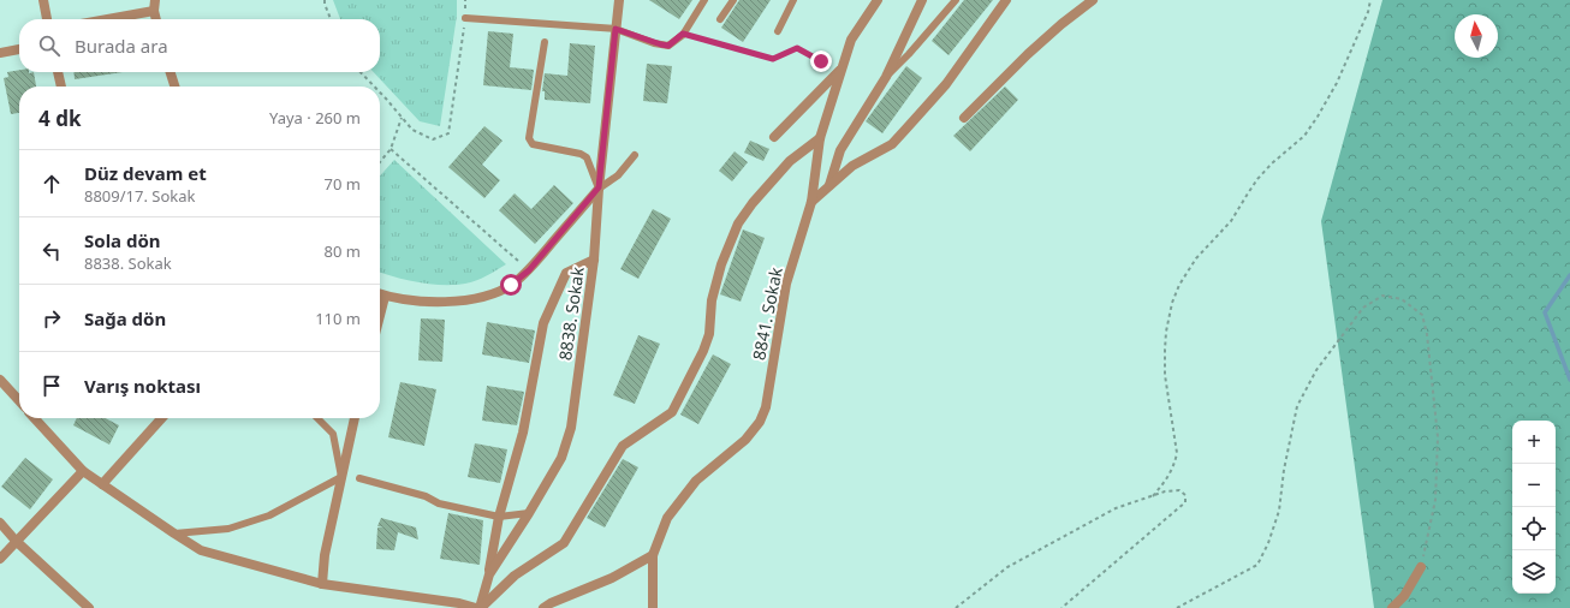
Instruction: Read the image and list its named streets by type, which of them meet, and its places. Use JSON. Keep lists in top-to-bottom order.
{
  "streets": {
    "street": ["8838. Sokak", "8841. Sokak"]
  },
  "north": "top",
  "page": {
    "search": "Burada ara",
    "heading": ["4 dk", "Yaya · 260 m"],
    "list": [
      ["Düz devam et", "8809/17. Sokak", "70 m"],
      ["Sola dön", "8838. Sokak", "80 m"],
      ["Sağa dön", "110 m"],
      "Varış noktası"
    ],
    "map_buttons": ["+", "−"]
  }
}
